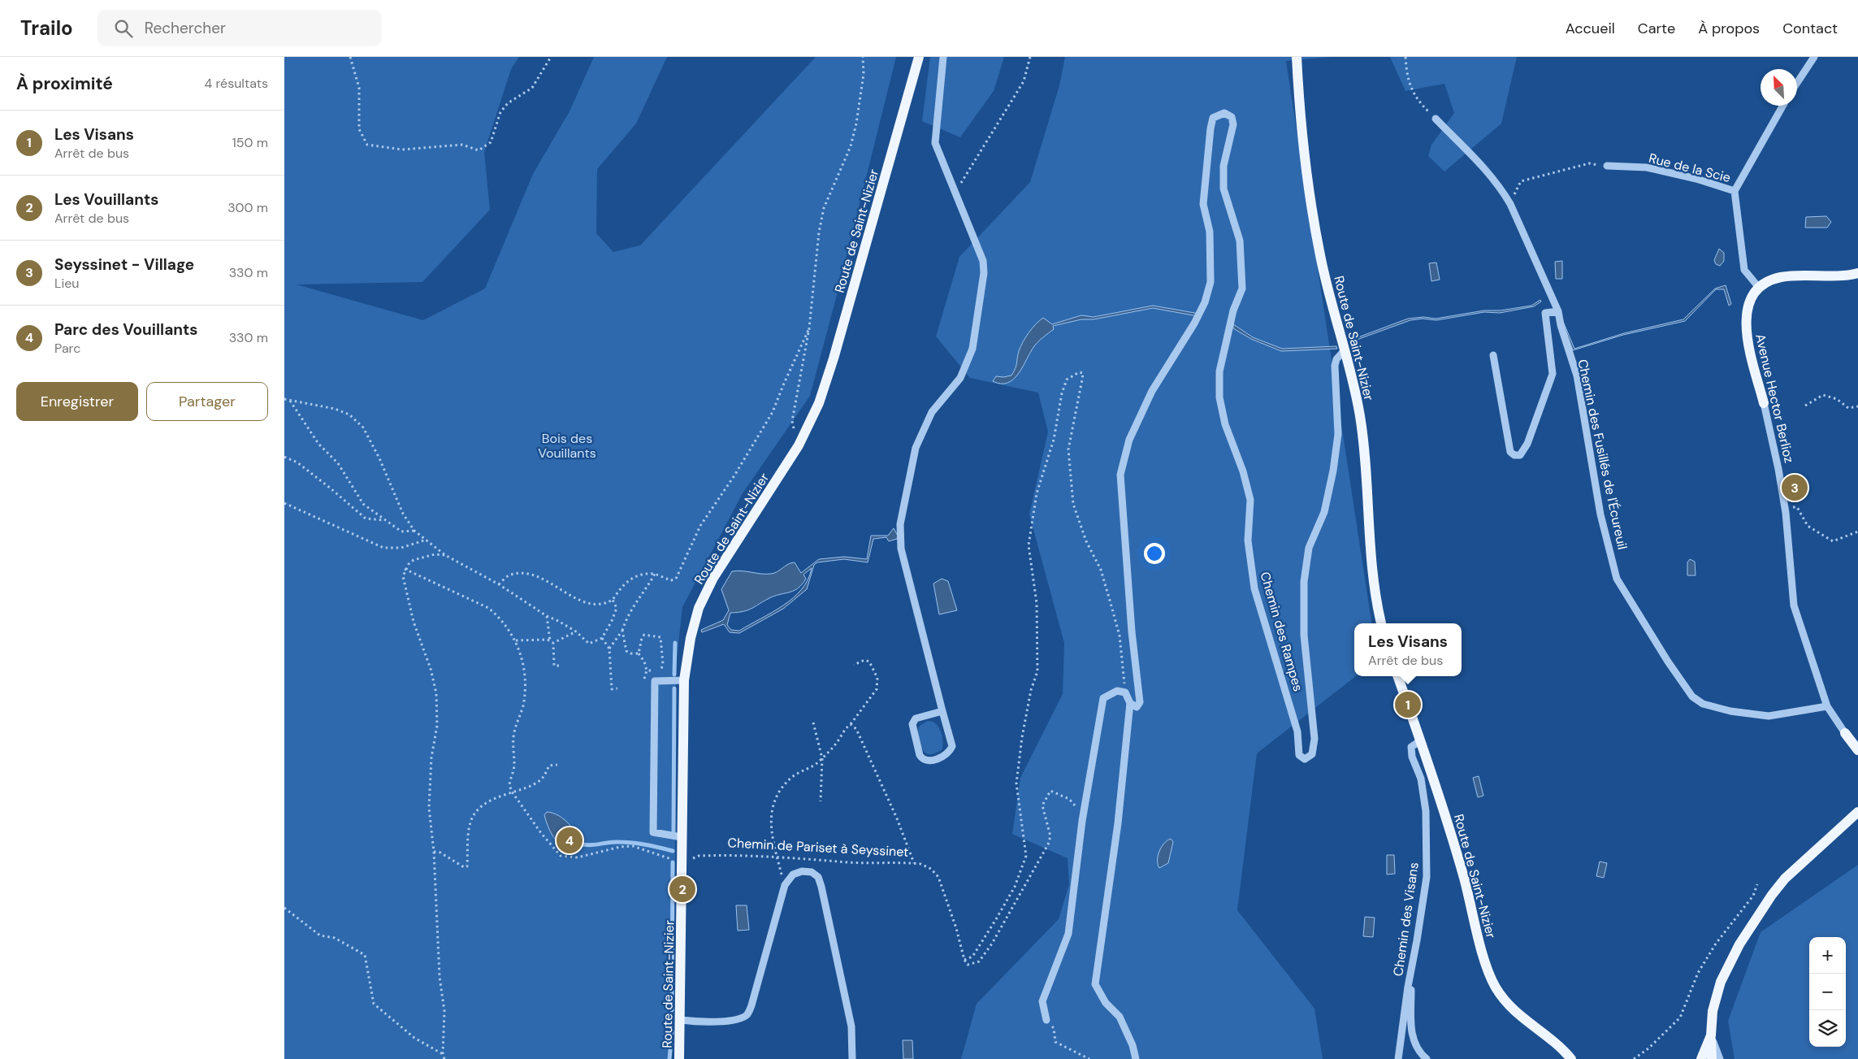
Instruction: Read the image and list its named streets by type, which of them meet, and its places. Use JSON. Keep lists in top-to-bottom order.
{
  "streets": {
    "main road": ["Route de Saint-Nizier", "Avenue Hector Berlioz"],
    "street": [
      "Rue de la Scie",
      "Chemin des Fusillés de l'Écureuil",
      "Chemin des Rampes",
      "Chemin des Visans"
    ],
    "path": ["Chemin de Pariset à Seyssinet"]
  },
  "crossings": [
    ["Route de Saint-Nizier", "Chemin des Rampes"],
    ["Route de Saint-Nizier", "Chemin des Visans"],
    ["Avenue Hector Berlioz", "Chemin des Fusillés de l'Écureuil"]
  ],
  "parks": ["Bois des Vouillants"],
  "north": "top left",
  "page": {
    "header": "Trailo",
    "search": "Rechercher",
    "nav": [
      "Accueil",
      "Carte",
      "À propos",
      "Contact"
    ],
    "heading": ["À proximité", "4 résultats"],
    "list": [
      {
        "mark": "1",
        "name": "Les Visans",
        "note": "Arrêt de bus",
        "value": "150 m"
      },
      {
        "mark": "2",
        "name": "Les Vouillants",
        "note": "Arrêt de bus",
        "value": "300 m"
      },
      {
        "mark": "3",
        "name": "Seyssinet - Village",
        "note": "Lieu",
        "value": "330 m"
      },
      {
        "mark": "4",
        "name": "Parc des Vouillants",
        "note": "Parc",
        "value": "330 m"
      }
    ],
    "buttons": ["Enregistrer", "Partager"],
    "pins": [
      "3",
      "1",
      "4",
      "2"
    ],
    "popup": ["Les Visans", "Arrêt de bus"],
    "map_buttons": ["+", "−"]
  }
}
